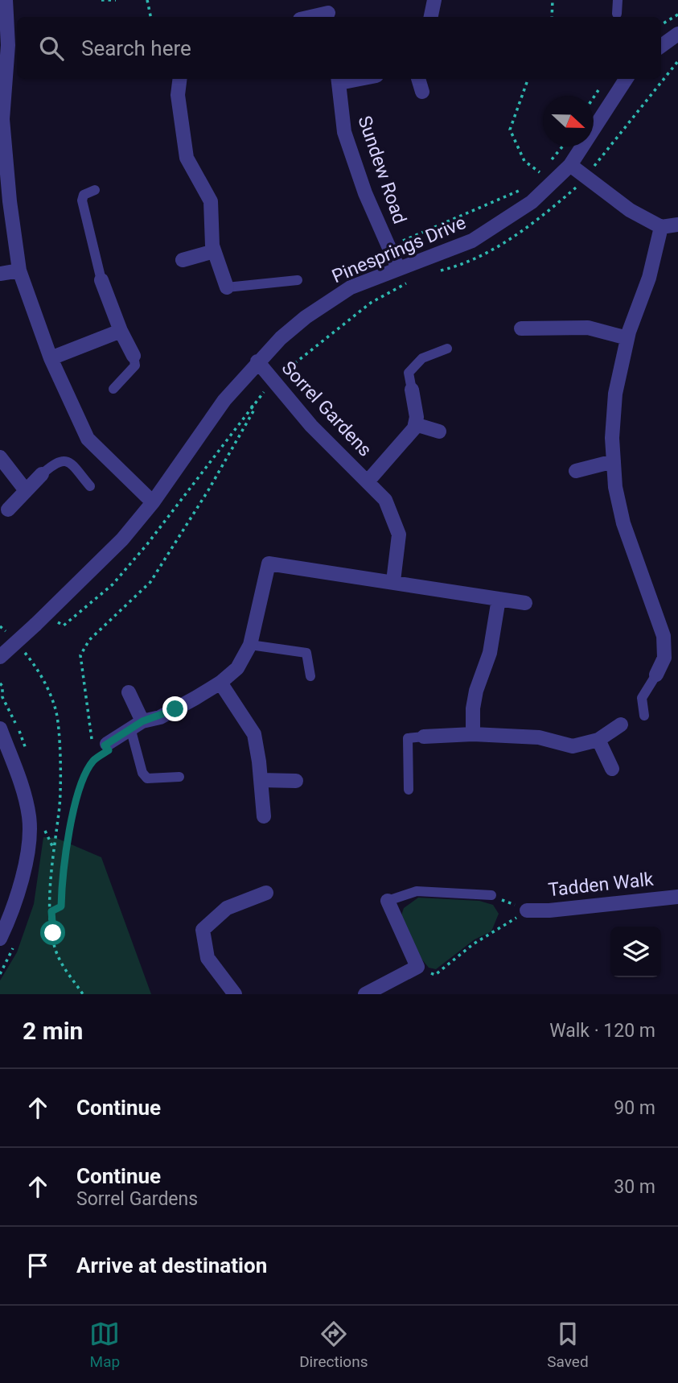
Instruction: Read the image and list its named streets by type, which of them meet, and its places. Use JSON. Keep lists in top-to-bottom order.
{
  "streets": {
    "street": [
      "Sundew Road",
      "Pinesprings Drive",
      "Sorrel Gardens",
      "Tadden Walk"
    ]
  },
  "crossings": [
    ["Sundew Road", "Pinesprings Drive"],
    ["Pinesprings Drive", "Sorrel Gardens"]
  ],
  "north": "right",
  "page": {
    "search": "Search here",
    "heading": ["2 min", "Walk · 120 m"],
    "list": [
      ["Continue", "90 m"],
      ["Continue", "Sorrel Gardens", "30 m"],
      "Arrive at destination"
    ],
    "nav": ["Map", "Directions", "Saved"]
  }
}
